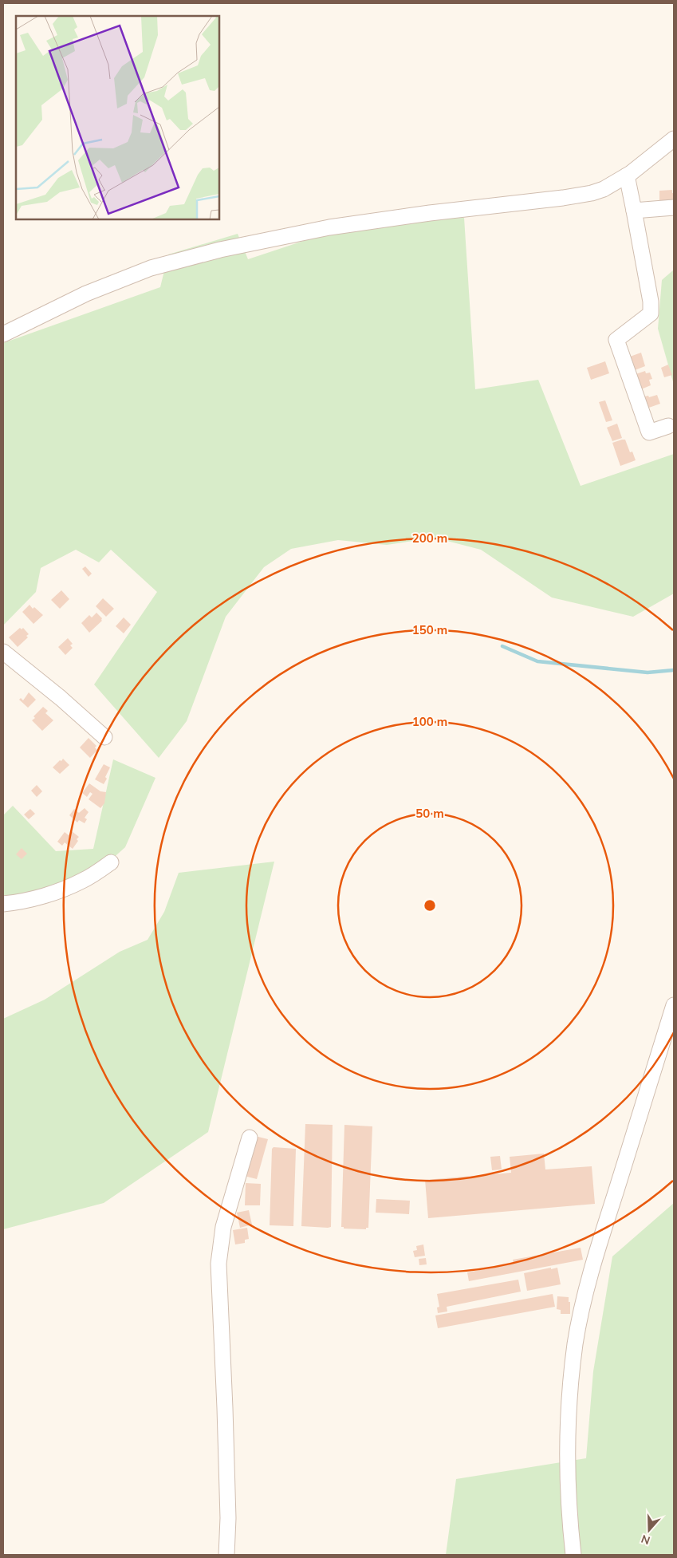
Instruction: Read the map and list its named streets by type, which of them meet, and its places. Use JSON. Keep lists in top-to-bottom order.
{
  "north": "bottom",
  "rings": [
    "200 m",
    "150 m",
    "100 m",
    "50 m"
  ]
}
